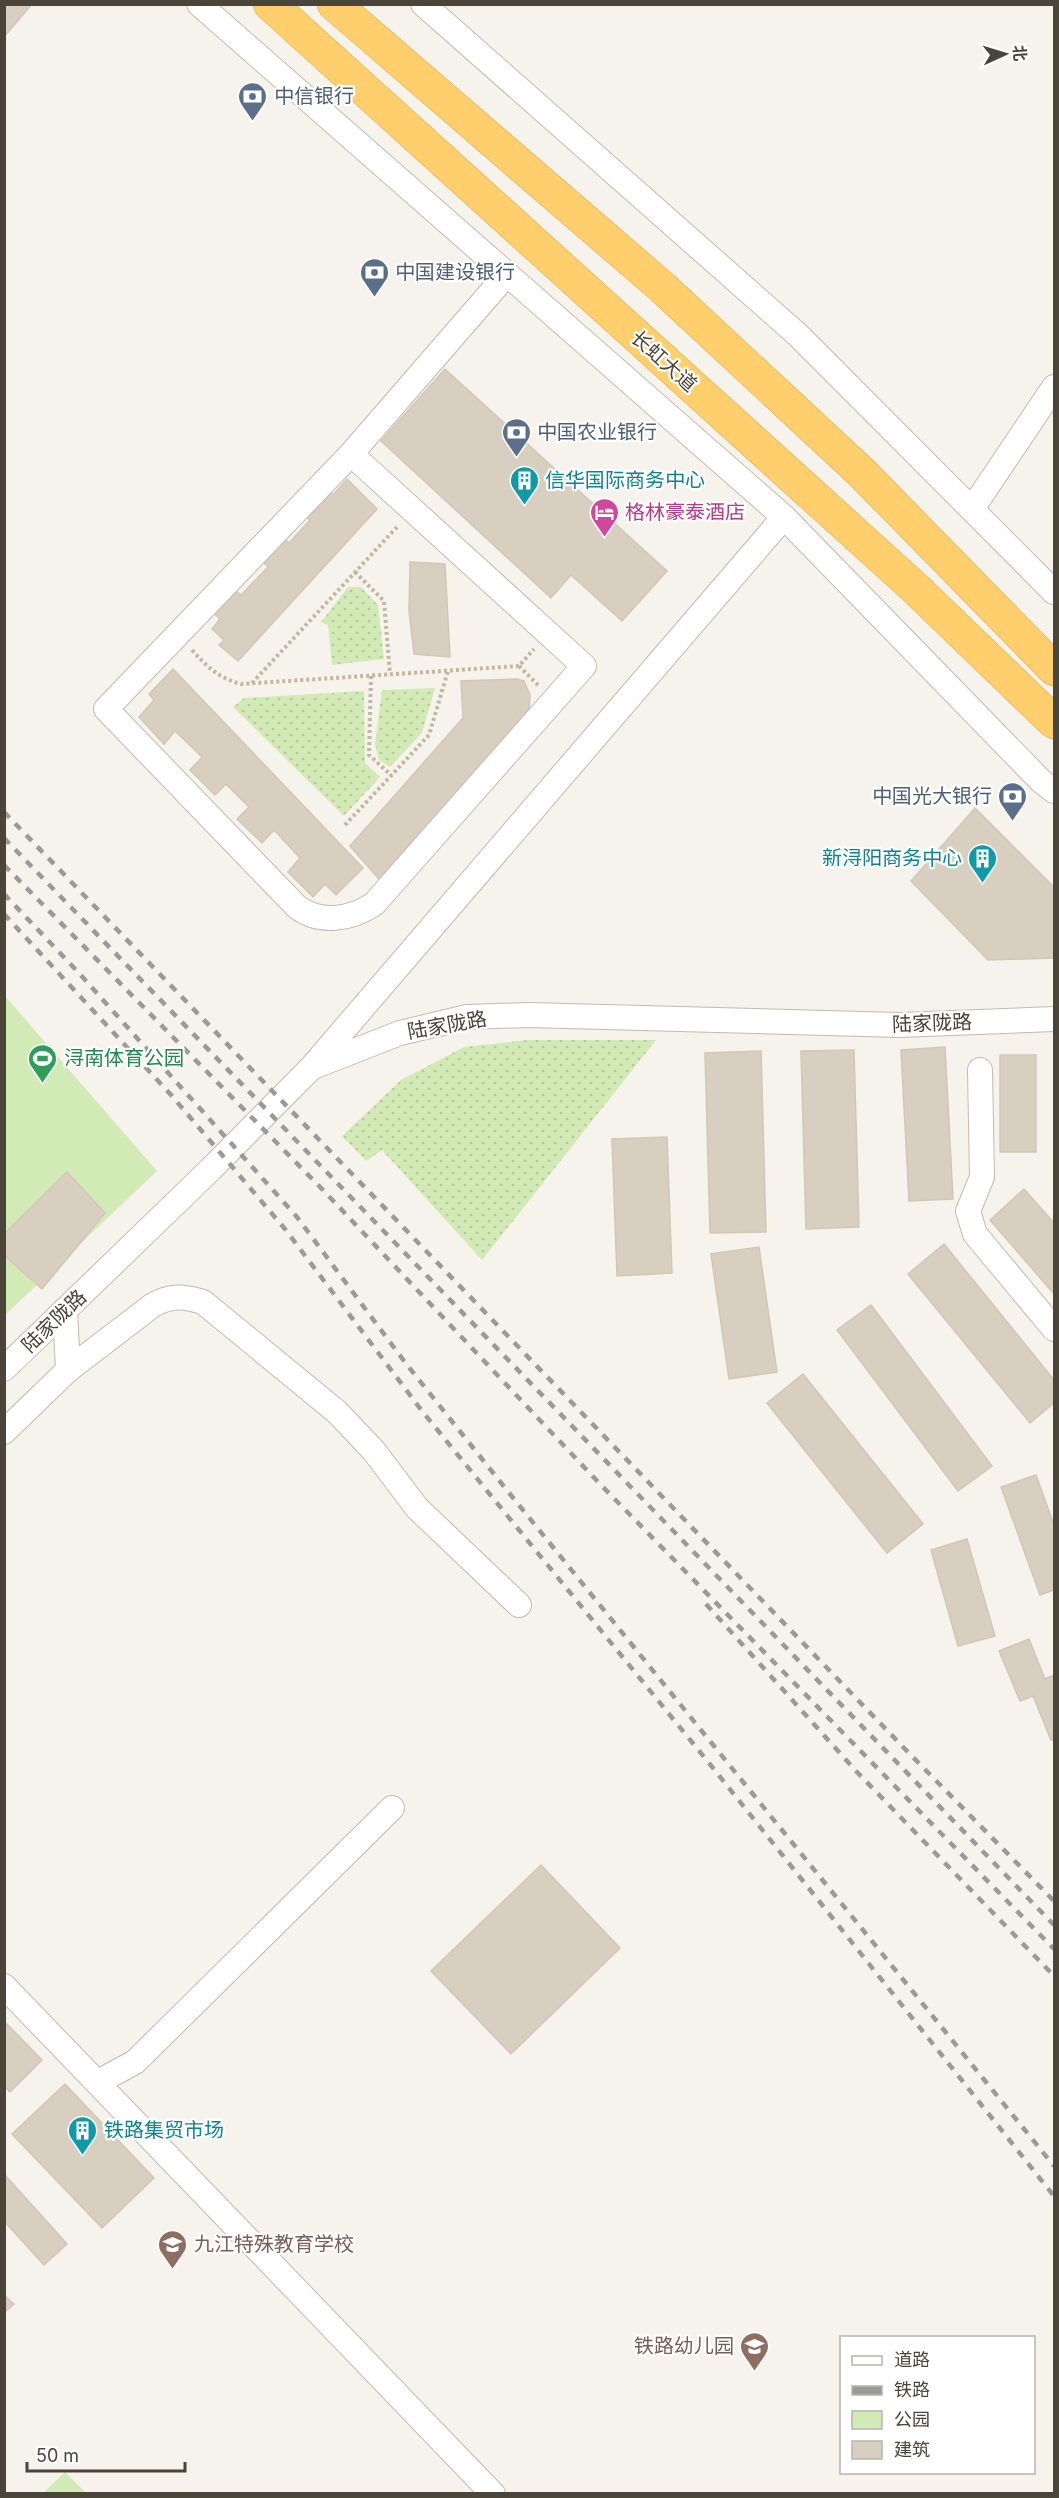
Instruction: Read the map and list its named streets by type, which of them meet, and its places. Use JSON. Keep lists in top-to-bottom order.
{
  "streets": {
    "highway": ["长虹大道"],
    "street": ["陆家陇路"]
  },
  "places": {
    "bank": [
      "中信银行",
      "中国建设银行",
      "中国农业银行",
      "中国光大银行"
    ],
    "building": ["信华国际商务中心", "新浔阳商务中心", "铁路集贸市场"],
    "hotel": ["格林豪泰酒店"],
    "sports": ["浔南体育公园"],
    "school or university": ["九江特殊教育学校", "铁路幼儿园"]
  },
  "legend": [
    "道路",
    "铁路",
    "公园",
    "建筑"
  ],
  "scale_bar": "50 m",
  "north": "right"
}
